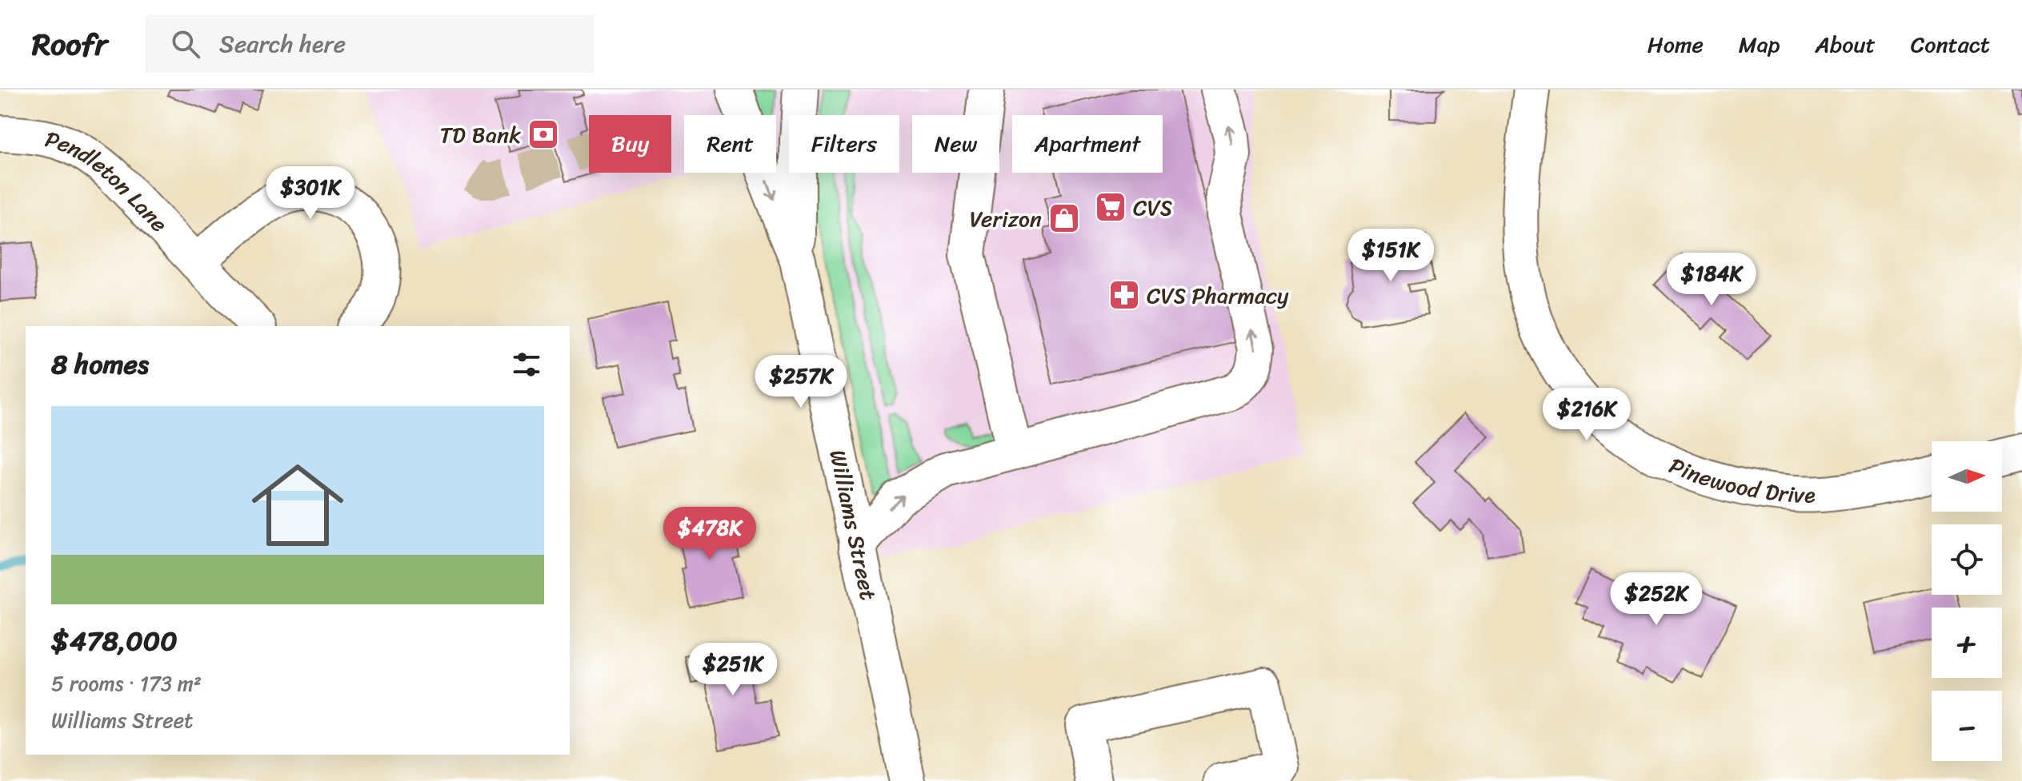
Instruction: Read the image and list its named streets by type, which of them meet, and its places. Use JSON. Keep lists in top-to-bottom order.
{
  "streets": {
    "street": ["Pendleton Lane", "Pinewood Drive", "Williams Street"]
  },
  "places": {
    "bank": ["TD Bank"],
    "supermarket": ["CVS"],
    "shop": ["Verizon"],
    "pharmacy": ["CVS Pharmacy"]
  },
  "north": "right",
  "page": {
    "header": "Roofr",
    "search": "Search here",
    "nav": [
      "Home",
      "Map",
      "About",
      "Contact"
    ],
    "chip": [
      "Buy",
      "Rent",
      "Filters",
      "New",
      "Apartment"
    ],
    "price": [
      "$301K",
      "$151K",
      "$184K",
      "$257K",
      "$216K",
      "$478K",
      "$252K",
      "$251K"
    ],
    "heading": "8 homes",
    "list": [
      {
        "name": "$478,000",
        "note": "5 rooms · 173 m² · Williams Street"
      }
    ],
    "map_buttons": ["+", "−"]
  }
}
